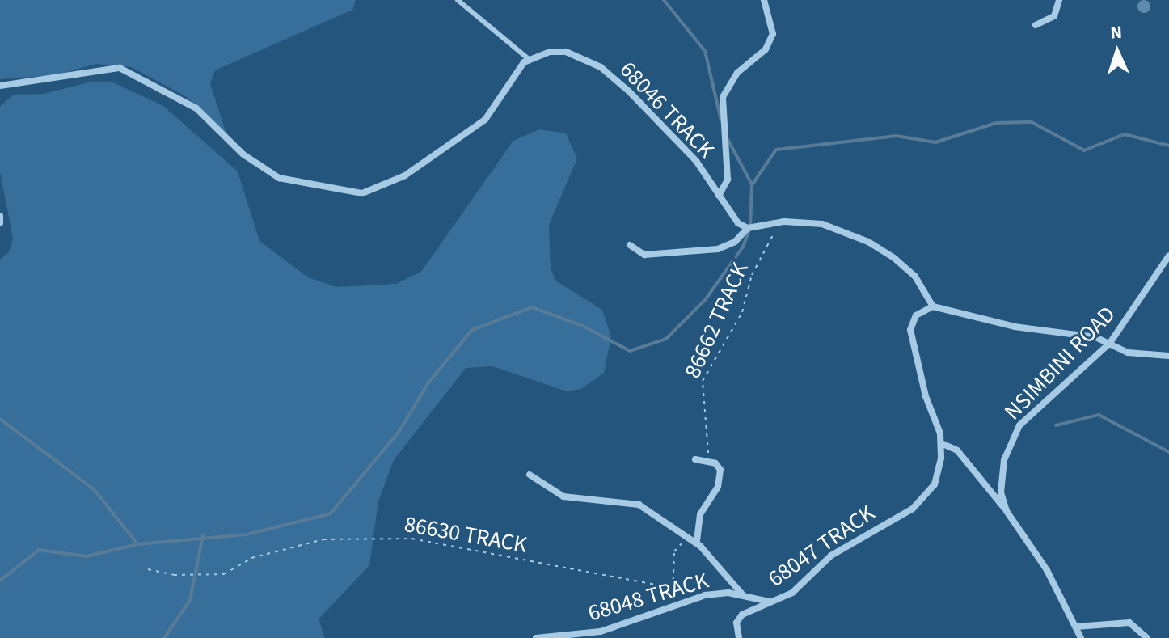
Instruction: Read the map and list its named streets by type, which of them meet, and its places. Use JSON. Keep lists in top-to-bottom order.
{
  "streets": {
    "street": [
      "68046 TRACK",
      "NSIMBINI ROAD",
      "68047 TRACK",
      "68048 TRACK"
    ],
    "path": ["86662 TRACK", "86630 TRACK"]
  },
  "crossings": [
    ["86630 TRACK", "68048 TRACK"],
    ["68047 TRACK", "68048 TRACK"]
  ],
  "north": "top"
}
